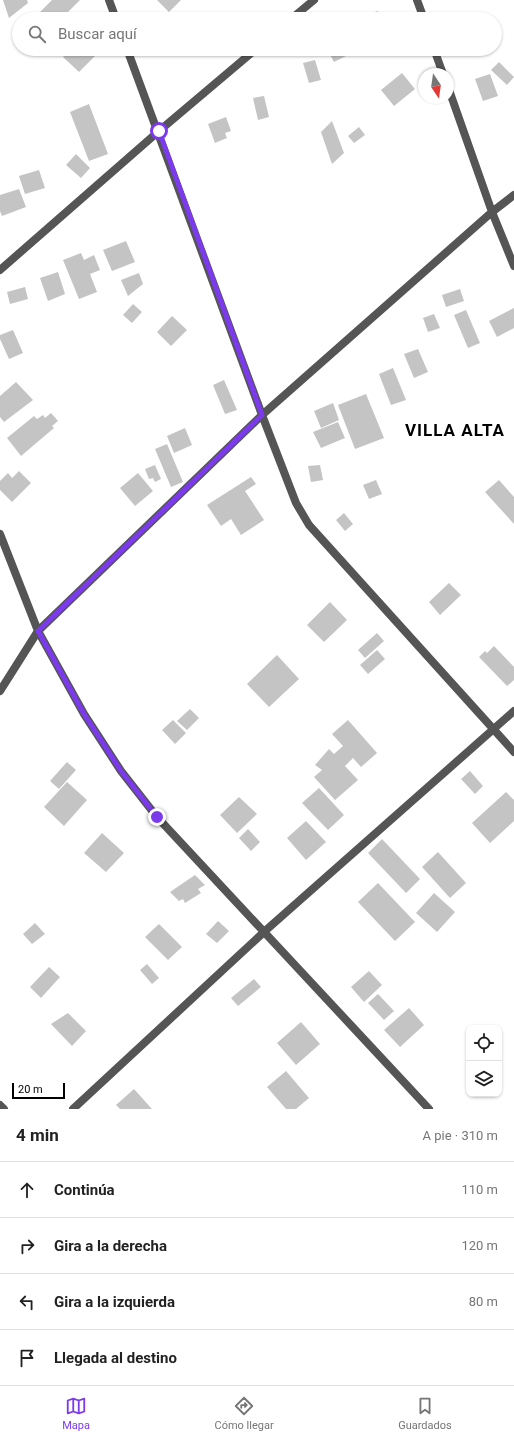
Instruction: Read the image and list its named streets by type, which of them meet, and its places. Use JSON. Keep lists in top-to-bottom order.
{
  "districts": ["VILLA ALTA"],
  "scale_bar": "20 m",
  "north": "bottom",
  "page": {
    "search": "Buscar aquí",
    "scale": "20 m",
    "heading": ["4 min", "A pie · 310 m"],
    "list": [
      ["Continúa", "110 m"],
      ["Gira a la derecha", "120 m"],
      ["Gira a la izquierda", "80 m"],
      "Llegada al destino"
    ],
    "nav": ["Mapa", "Cómo llegar", "Guardados"]
  }
}
